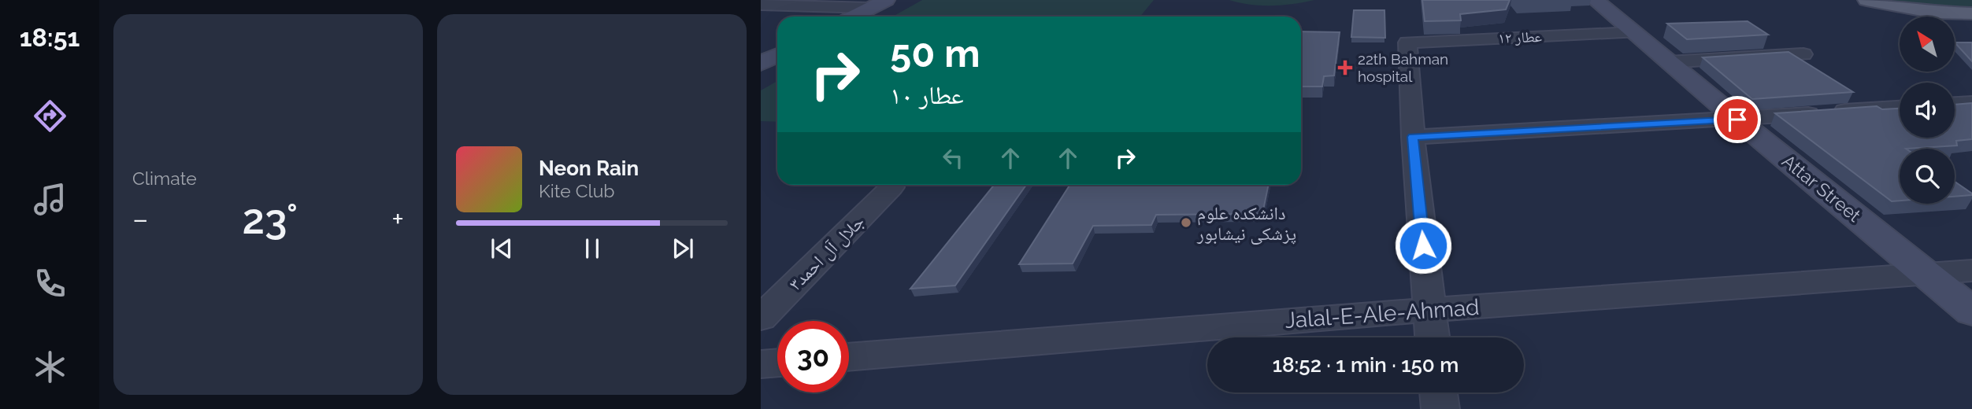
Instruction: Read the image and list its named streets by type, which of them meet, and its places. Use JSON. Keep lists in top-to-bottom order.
{
  "streets": {
    "street": [
      "عطار ۱۲",
      "Attar Street",
      "جلال آل احمد۳",
      "Jalal-E-Ale-Ahmad"
    ]
  },
  "crossings": [
    ["عطار ۱۲", "Attar Street"],
    ["Attar Street", "Jalal-E-Ale-Ahmad"]
  ],
  "places": {
    "health": ["22th Bahman hospital"],
    "other": ["دانشکده علوم پزشکی نیشابور"]
  },
  "north": "top left",
  "page": {
    "tabs": "18:51",
    "tile": "Climate",
    "turn": ["50 m", "عطار ۱۰"],
    "song": ["Neon Rain", "Kite Club"],
    "heat": ["−", "23°", "+"],
    "limit": "30",
    "trip": "18:52 · 1 min · 150 m"
  }
}
